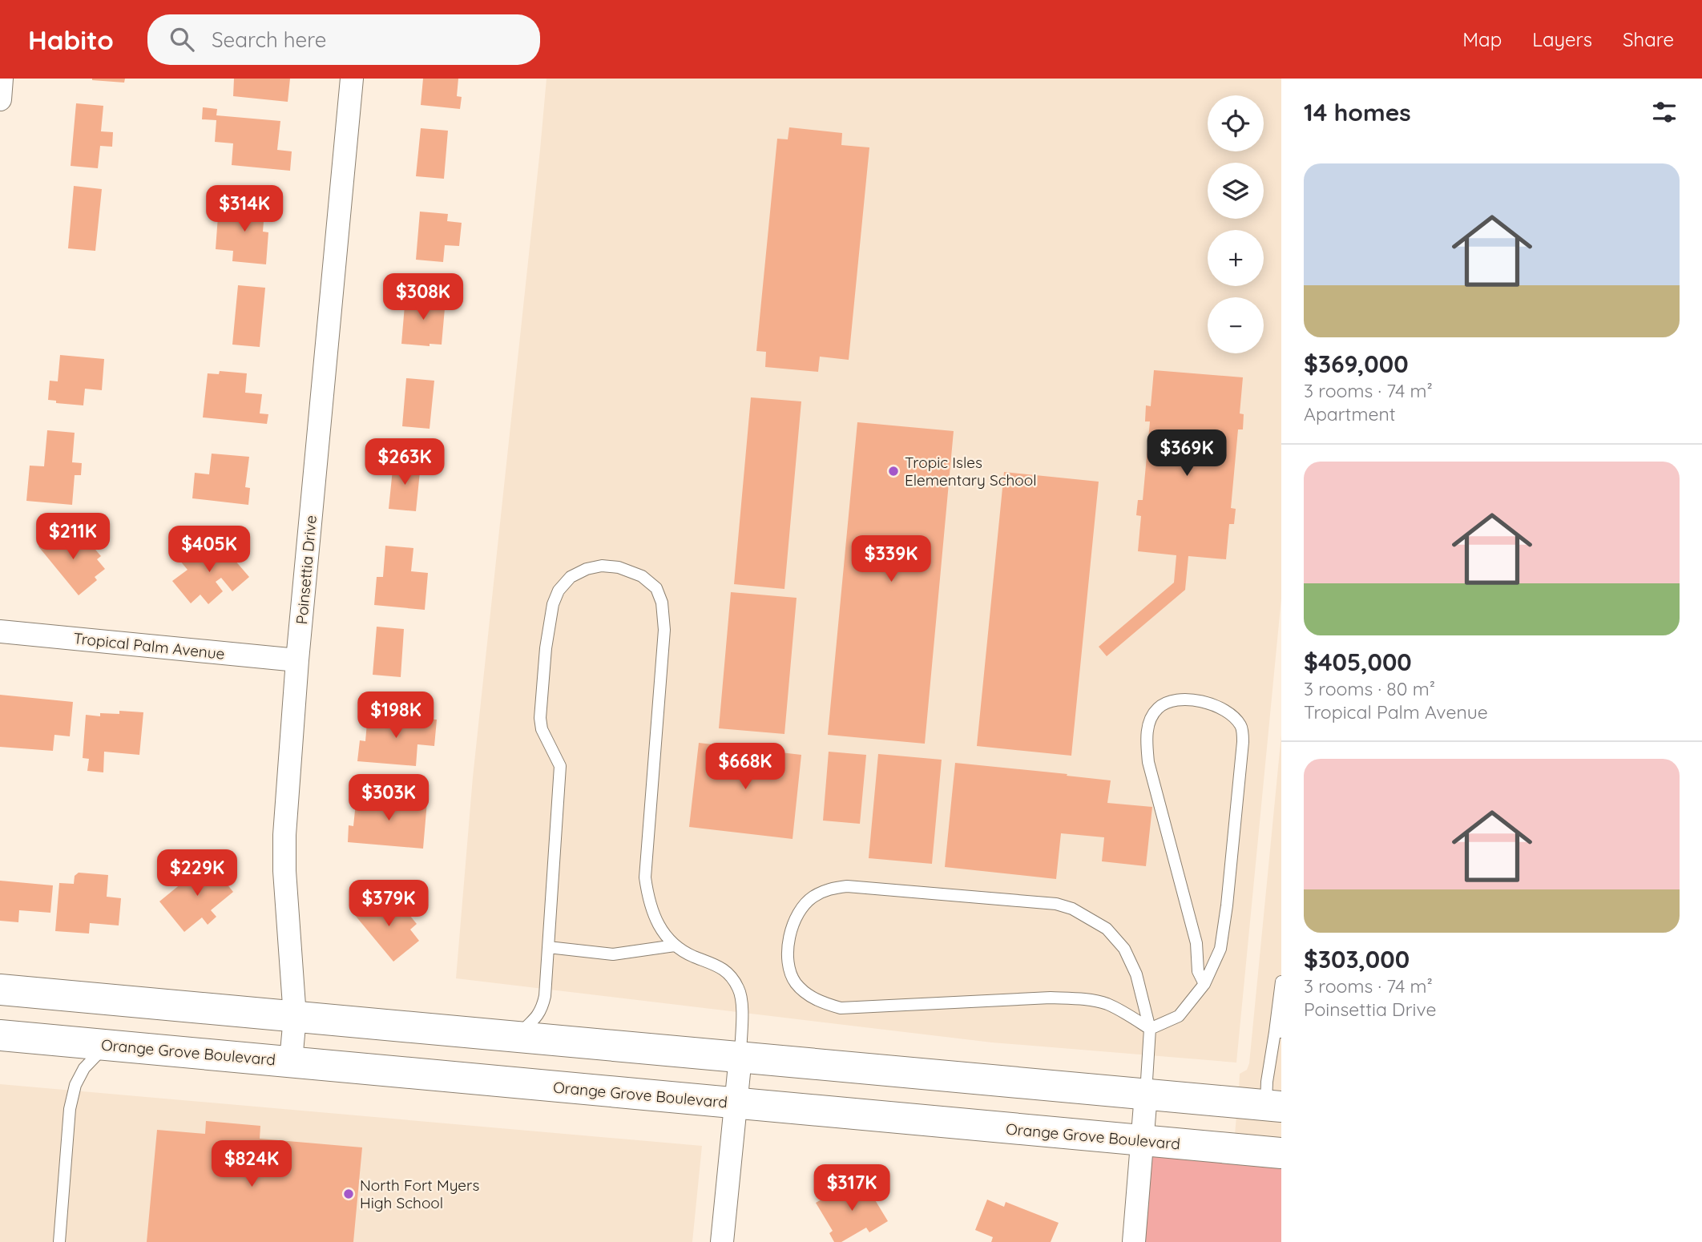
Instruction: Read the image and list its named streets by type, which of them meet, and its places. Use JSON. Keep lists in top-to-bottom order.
{
  "streets": {
    "street": ["Poinsettia Drive", "Tropical Palm Avenue", "Orange Grove Boulevard"]
  },
  "crossings": [
    ["Poinsettia Drive", "Tropical Palm Avenue"],
    ["Poinsettia Drive", "Orange Grove Boulevard"]
  ],
  "places": ["Tropic Isles Elementary School", "North Fort Myers High School"],
  "page": {
    "header": "Habito",
    "search": "Search here",
    "nav": ["Map", "Layers", "Share"],
    "heading": "14 homes",
    "map_buttons": ["+", "−"],
    "list": [
      {
        "name": "$369,000",
        "note": "3 rooms · 74 m² · Apartment"
      },
      {
        "name": "$405,000",
        "note": "3 rooms · 80 m² · Tropical Palm Avenue"
      },
      {
        "name": "$303,000",
        "note": "3 rooms · 74 m² · Poinsettia Drive"
      }
    ],
    "price": [
      "$314K",
      "$308K",
      "$369K",
      "$263K",
      "$211K",
      "$405K",
      "$339K",
      "$198K",
      "$668K",
      "$303K",
      "$229K",
      "$379K",
      "$824K",
      "$317K"
    ]
  }
}
